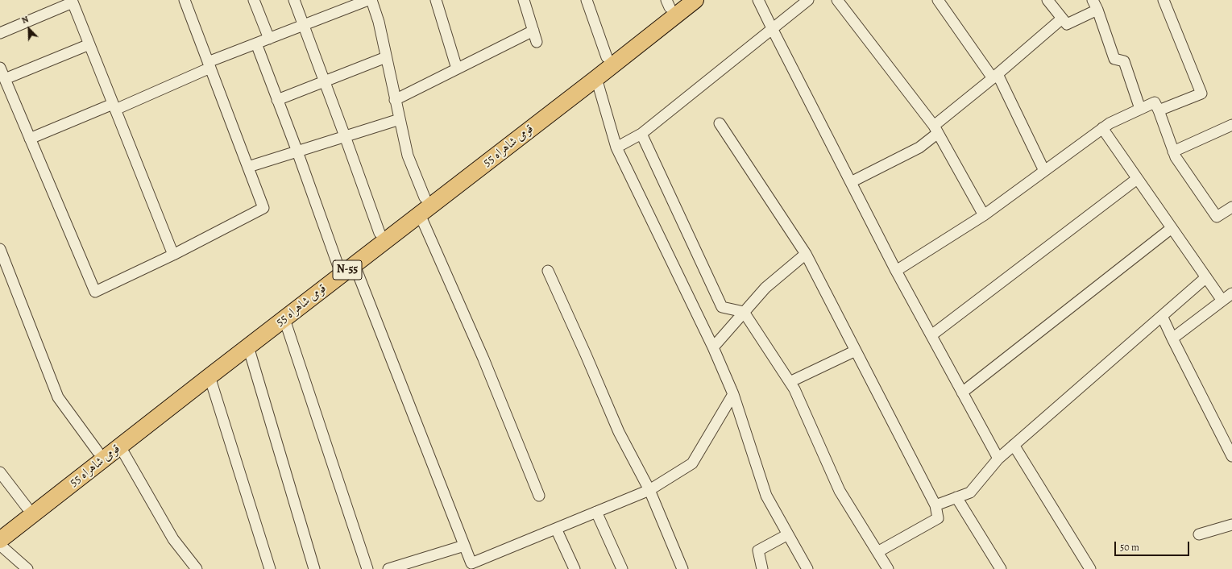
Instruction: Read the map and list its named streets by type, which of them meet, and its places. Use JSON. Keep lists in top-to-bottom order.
{
  "streets": {
    "highway": ["قومی شاہراہ 55", "N-55"]
  },
  "scale_bar": "50 m",
  "north": "top left"
}
